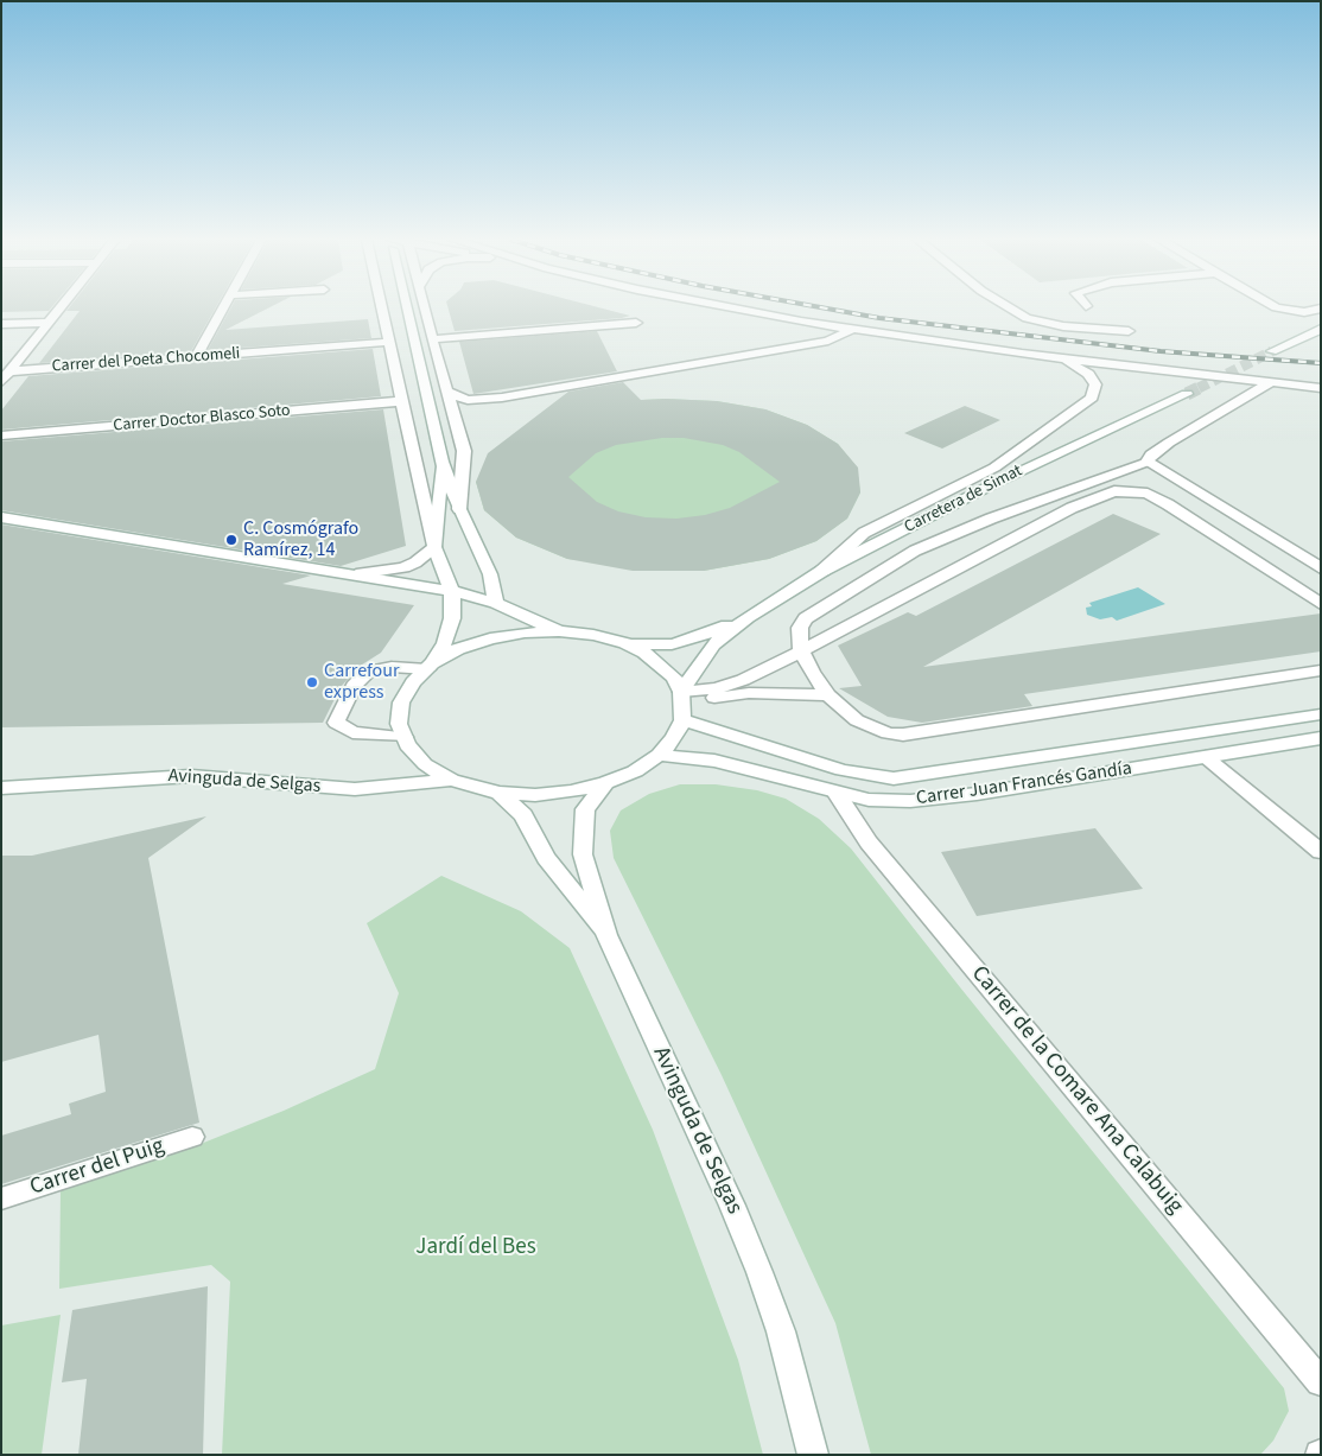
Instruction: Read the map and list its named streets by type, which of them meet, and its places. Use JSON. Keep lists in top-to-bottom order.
{
  "streets": {
    "street": [
      "Carrer del Poeta Chocomeli",
      "Carrer Doctor Blasco Soto",
      "Carretera de Simat",
      "Avinguda de Selgas",
      "Carrer Juan Francés Gandía",
      "Carrer de la Comare Ana Calabuig",
      "Carrer del Puig"
    ]
  },
  "crossings": [
    ["Carretera de Simat", "Avinguda de Selgas"],
    ["Carretera de Simat", "Carrer Juan Francés Gandía"],
    ["Carrer Juan Francés Gandía", "Carrer de la Comare Ana Calabuig"]
  ],
  "parks": ["Jardí del Bes"],
  "places": ["C. Cosmógrafo Ramírez, 14", "Carrefour express"]
}
